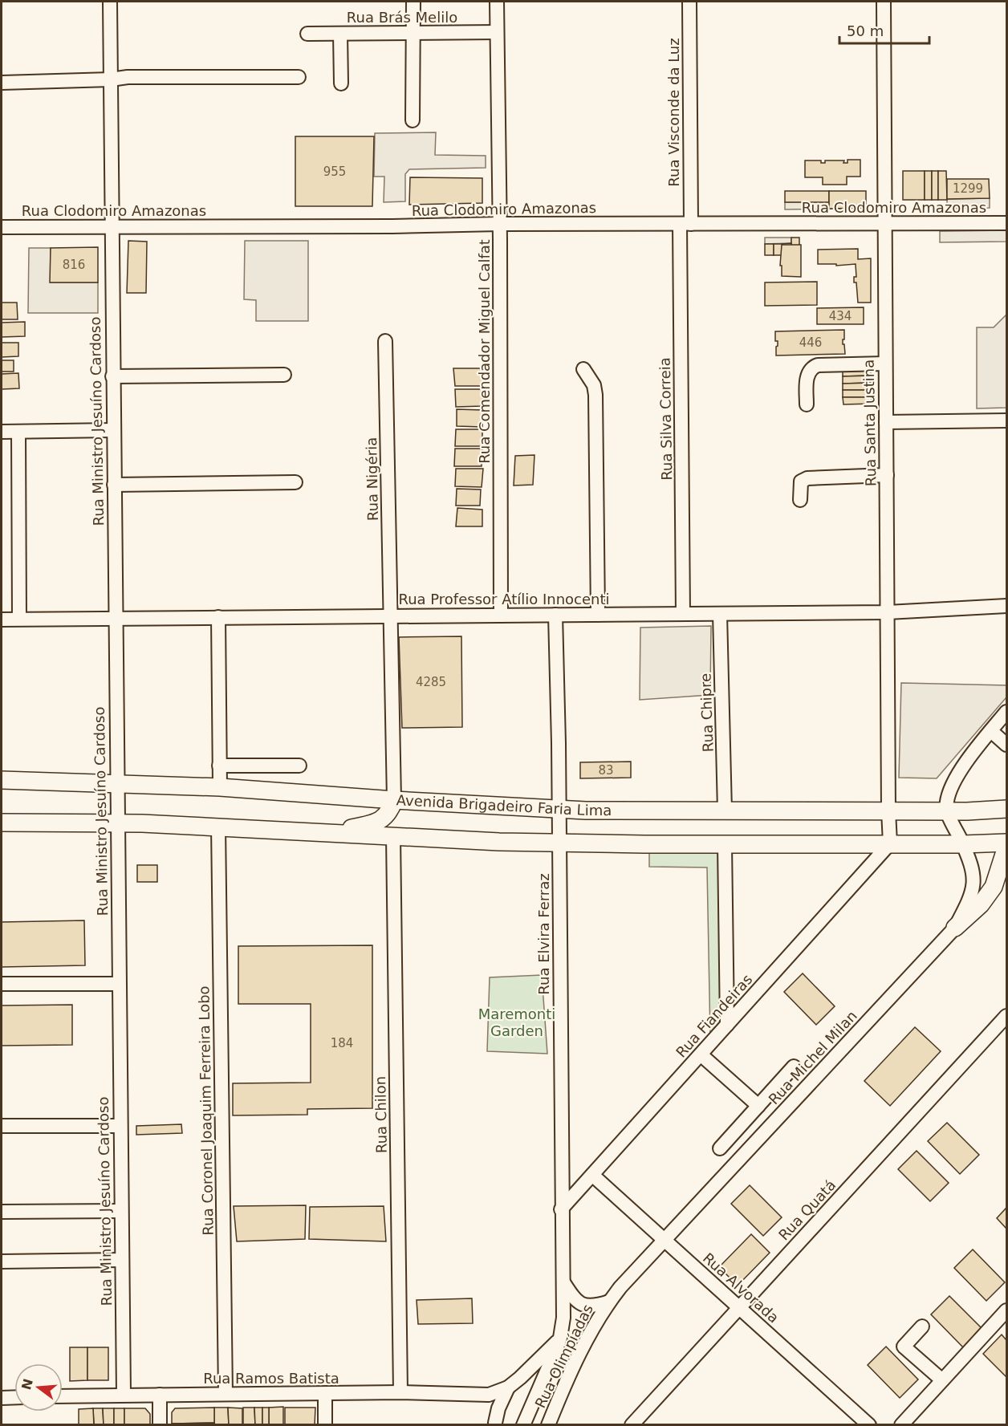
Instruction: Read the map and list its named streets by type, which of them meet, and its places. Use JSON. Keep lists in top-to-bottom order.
{
  "streets": {
    "main road": ["Avenida Brigadeiro Faria Lima"],
    "street": [
      "Rua Brás Melilo",
      "Rua Visconde da Luz",
      "Rua Clodomiro Amazonas",
      "Rua Comendador Miguel Calfat",
      "Rua Silva Correia",
      "Rua Ministro Jesuíno Cardoso",
      "Rua Santa Justina",
      "Rua Nigéria",
      "Rua Professor Atílio Innocenti",
      "Rua Chipre",
      "Rua Elvira Ferraz",
      "Rua Fiandeiras",
      "Rua Michel Milan",
      "Rua Coronel Joaquim Ferreira Lobo",
      "Rua Chilon",
      "Rua Quatá",
      "Rua Alvorada",
      "Rua Olimpíadas",
      "Rua Ramos Batista"
    ]
  },
  "crossings": [
    ["Rua Brás Melilo", "Rua Comendador Miguel Calfat"],
    ["Rua Visconde da Luz", "Rua Clodomiro Amazonas"],
    ["Rua Visconde da Luz", "Rua Silva Correia"],
    ["Rua Clodomiro Amazonas", "Rua Comendador Miguel Calfat"],
    ["Rua Clodomiro Amazonas", "Rua Silva Correia"],
    ["Rua Clodomiro Amazonas", "Rua Ministro Jesuíno Cardoso"],
    ["Rua Clodomiro Amazonas", "Rua Santa Justina"],
    ["Rua Comendador Miguel Calfat", "Rua Professor Atílio Innocenti"],
    ["Rua Silva Correia", "Rua Professor Atílio Innocenti"],
    ["Rua Ministro Jesuíno Cardoso", "Rua Professor Atílio Innocenti"],
    ["Rua Ministro Jesuíno Cardoso", "Avenida Brigadeiro Faria Lima"],
    ["Rua Ministro Jesuíno Cardoso", "Rua Ramos Batista"],
    ["Rua Santa Justina", "Rua Professor Atílio Innocenti"],
    ["Rua Santa Justina", "Avenida Brigadeiro Faria Lima"],
    ["Rua Santa Justina", "Rua Fiandeiras"],
    ["Rua Nigéria", "Rua Professor Atílio Innocenti"],
    ["Rua Professor Atílio Innocenti", "Rua Chipre"],
    ["Rua Professor Atílio Innocenti", "Rua Elvira Ferraz"],
    ["Rua Chipre", "Avenida Brigadeiro Faria Lima"],
    ["Avenida Brigadeiro Faria Lima", "Rua Elvira Ferraz"],
    ["Avenida Brigadeiro Faria Lima", "Rua Michel Milan"],
    ["Rua Elvira Ferraz", "Rua Fiandeiras"],
    ["Rua Elvira Ferraz", "Rua Olimpíadas"],
    ["Rua Fiandeiras", "Rua Alvorada"],
    ["Rua Michel Milan", "Rua Alvorada"],
    ["Rua Michel Milan", "Rua Olimpíadas"],
    ["Rua Coronel Joaquim Ferreira Lobo", "Rua Ramos Batista"],
    ["Rua Chilon", "Rua Ramos Batista"],
    ["Rua Quatá", "Rua Alvorada"],
    ["Rua Olimpíadas", "Rua Ramos Batista"]
  ],
  "parks": ["Maremonti Garden"],
  "house_numbers": [
    "955",
    "1299",
    "816",
    "434",
    "446",
    "4285",
    "83",
    "184"
  ],
  "scale_bar": "50 m",
  "north": "left"
}
